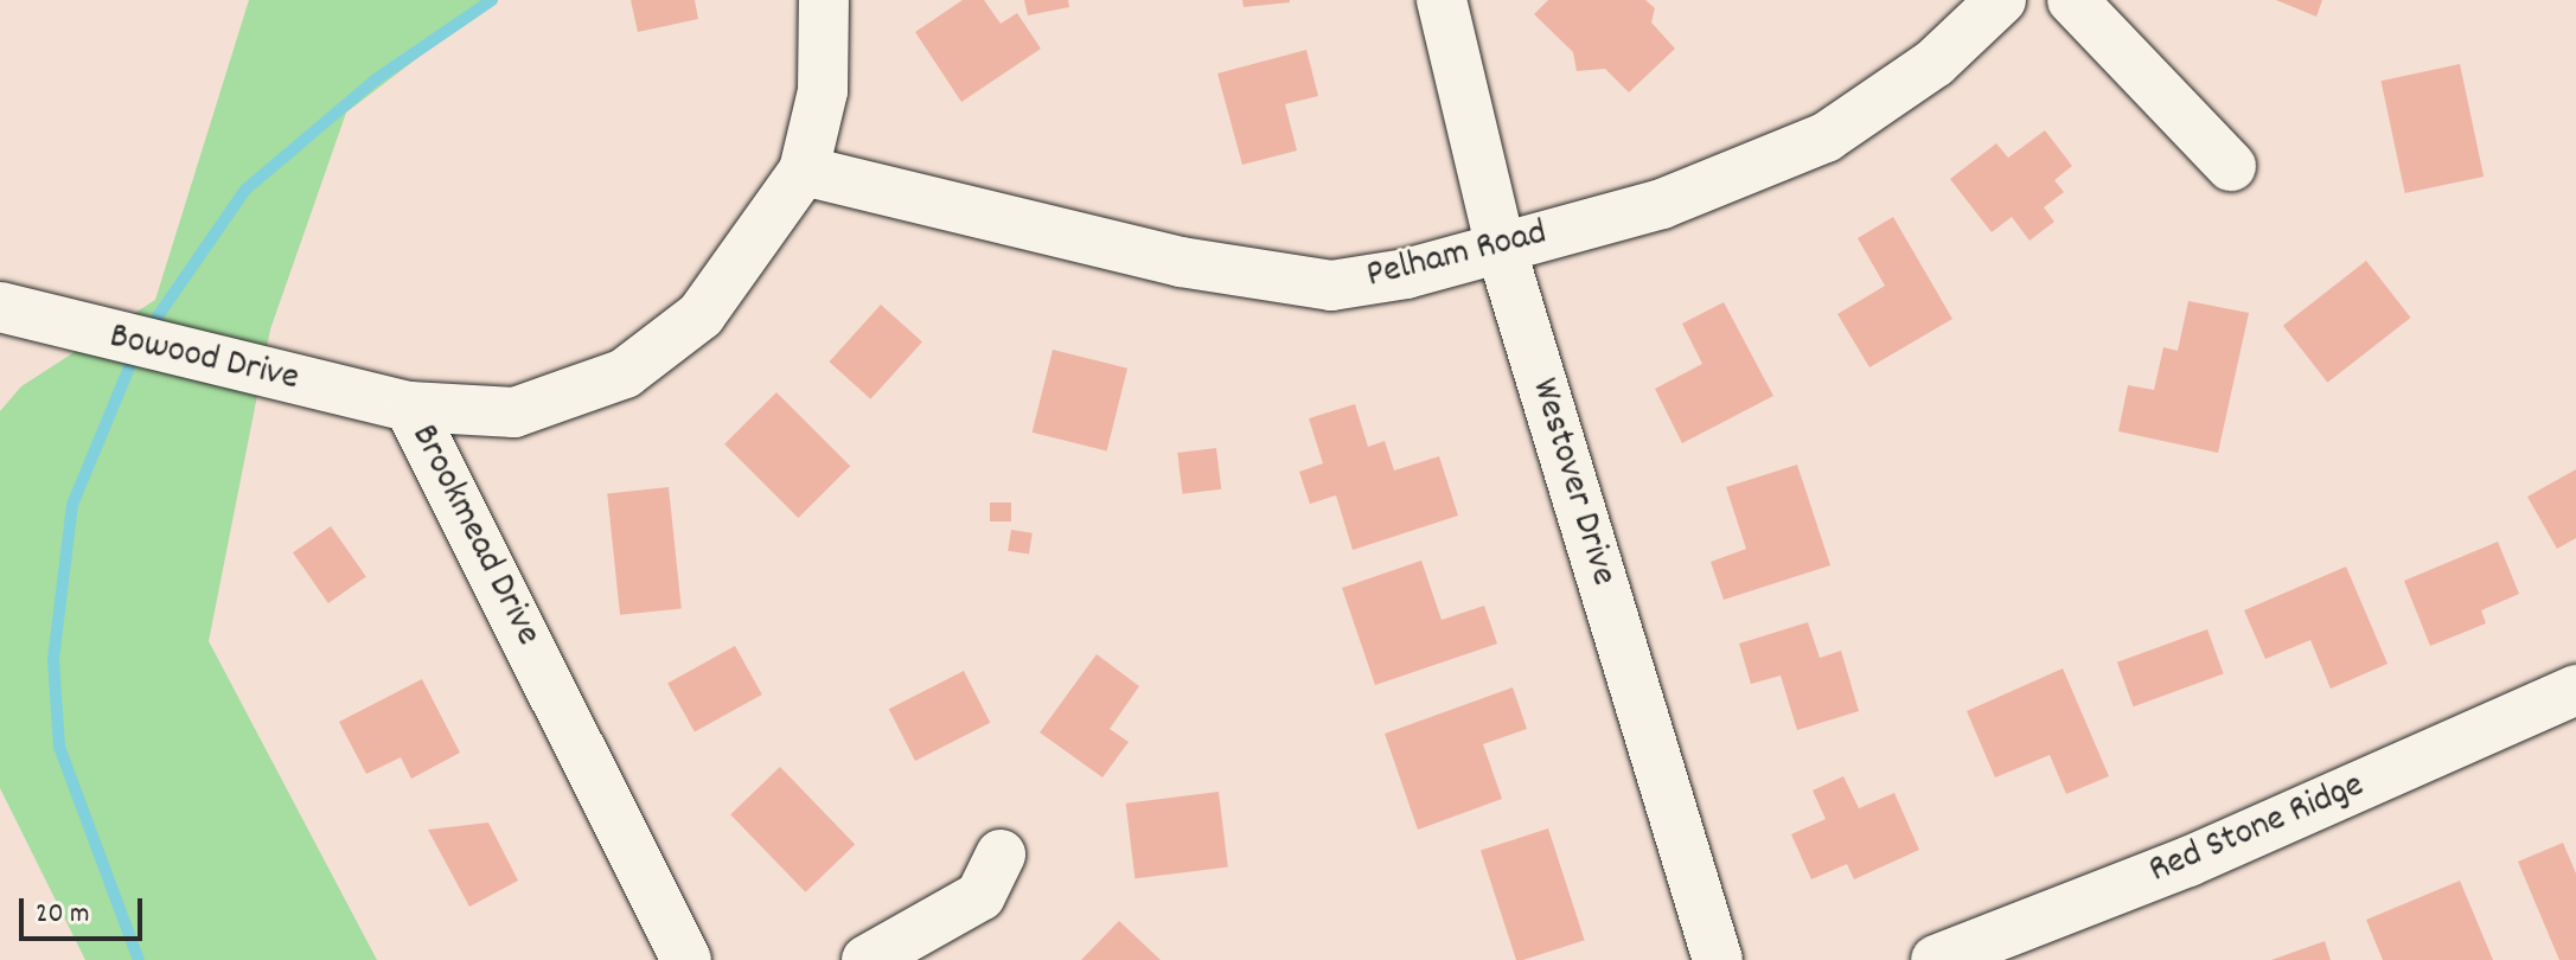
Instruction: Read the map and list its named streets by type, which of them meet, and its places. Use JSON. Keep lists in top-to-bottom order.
{
  "streets": {
    "street": [
      "Pelham Road",
      "Bowood Drive",
      "Westover Drive",
      "Brookmead Drive",
      "Red Stone Ridge"
    ]
  },
  "crossings": [
    ["Pelham Road", "Westover Drive"],
    ["Pelham Road", "Brookmead Drive"],
    ["Bowood Drive", "Brookmead Drive"]
  ],
  "scale_bar": "20 m"
}
